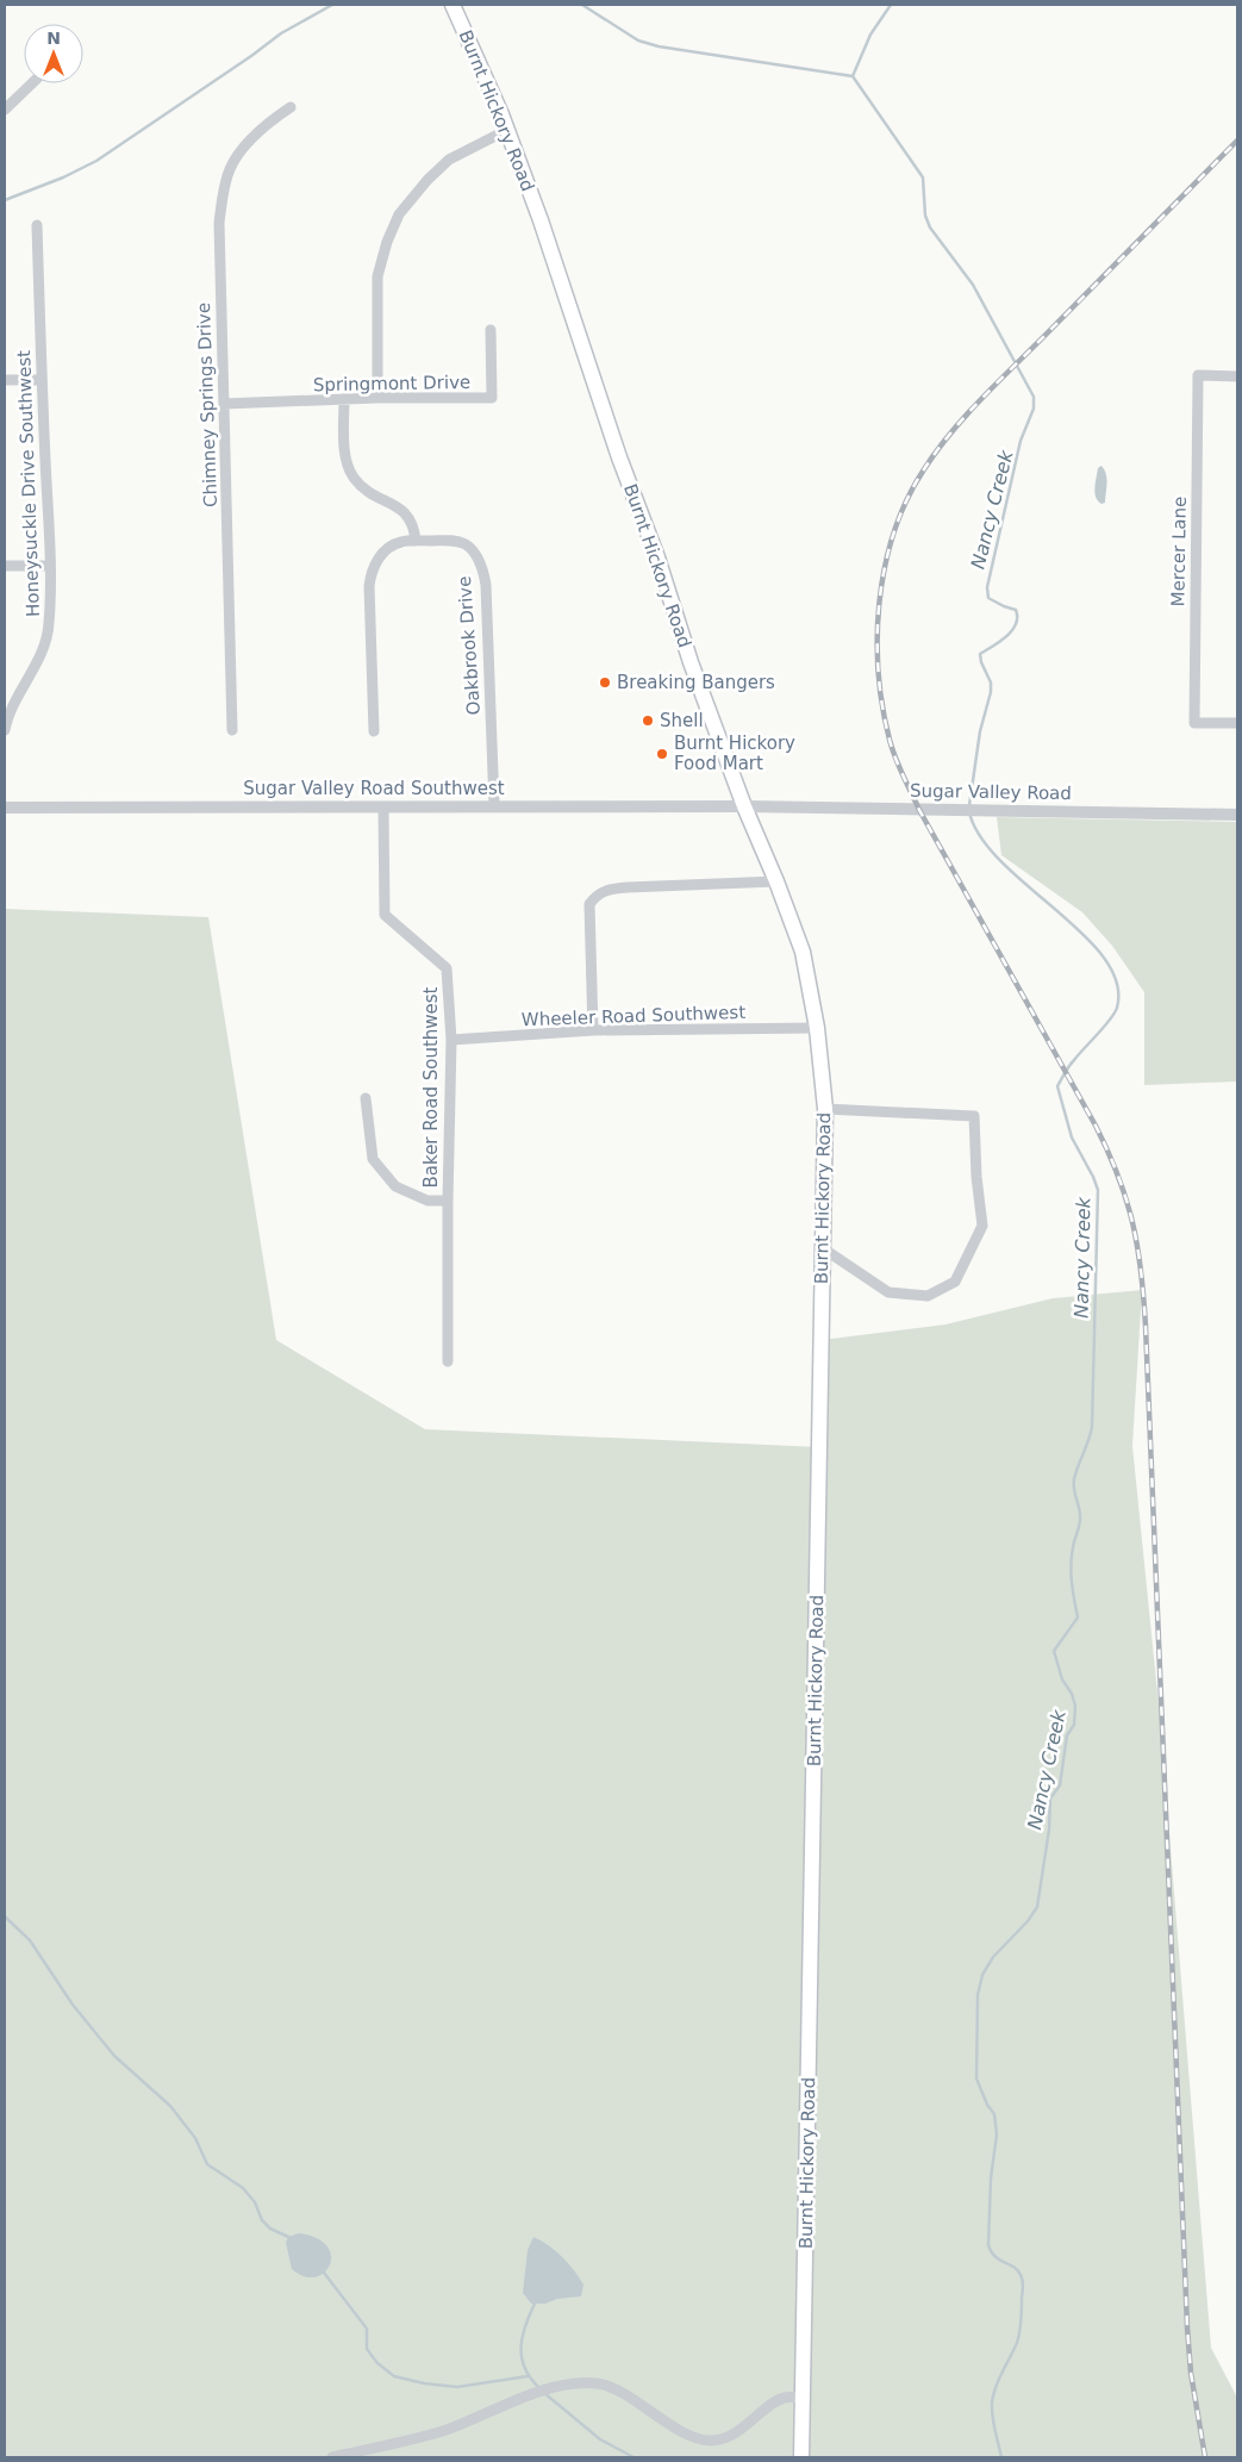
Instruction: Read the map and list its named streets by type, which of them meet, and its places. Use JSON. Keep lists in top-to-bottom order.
{
  "streets": {
    "main road": ["Burnt Hickory Road"],
    "street": [
      "Springmont Drive",
      "Chimney Springs Drive",
      "Honeysuckle Drive Southwest",
      "Mercer Lane",
      "Oakbrook Drive",
      "Sugar Valley Road Southwest",
      "Sugar Valley Road",
      "Wheeler Road Southwest",
      "Baker Road Southwest"
    ]
  },
  "crossings": [
    ["Burnt Hickory Road", "Sugar Valley Road Southwest"],
    ["Burnt Hickory Road", "Sugar Valley Road"],
    ["Burnt Hickory Road", "Wheeler Road Southwest"],
    ["Springmont Drive", "Chimney Springs Drive"],
    ["Oakbrook Drive", "Sugar Valley Road Southwest"],
    ["Sugar Valley Road Southwest", "Sugar Valley Road"],
    ["Sugar Valley Road Southwest", "Baker Road Southwest"],
    ["Wheeler Road Southwest", "Baker Road Southwest"]
  ],
  "water": ["Nancy Creek"],
  "places": ["Breaking Bangers", "Shell", "Burnt Hickory Food Mart"],
  "north": "top"
}
